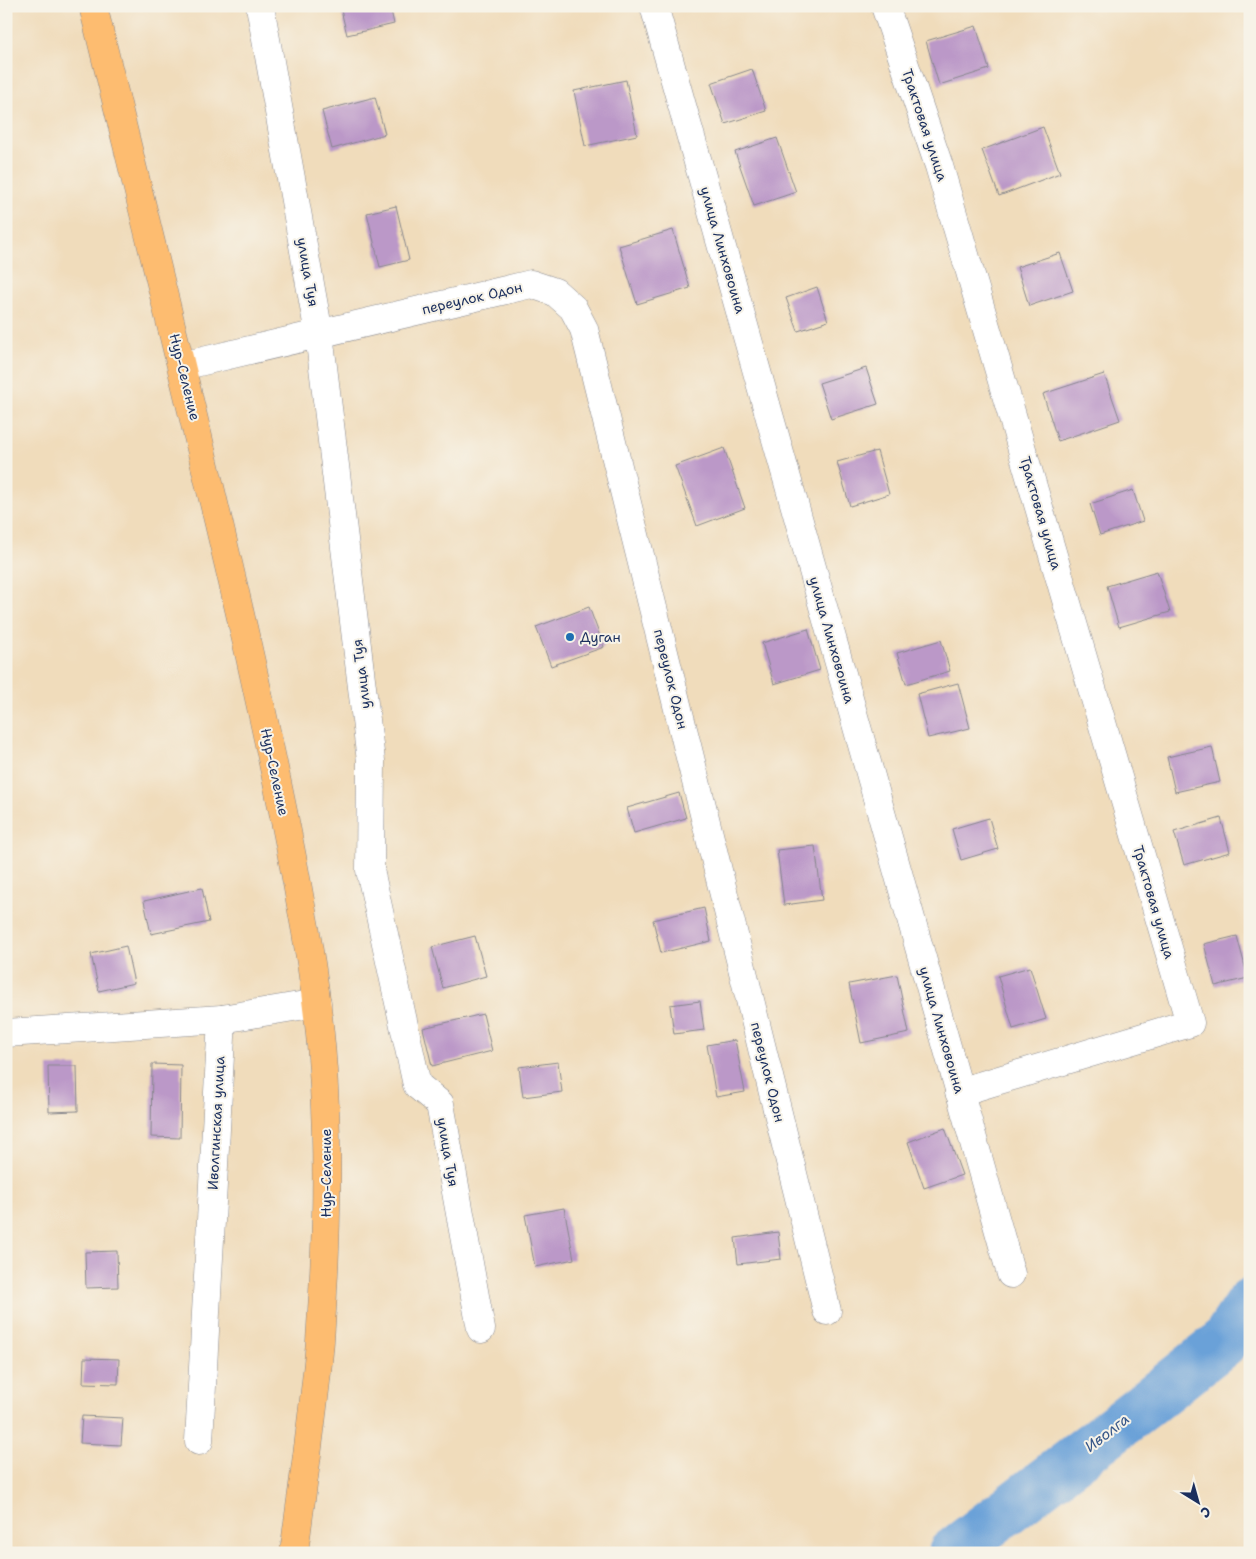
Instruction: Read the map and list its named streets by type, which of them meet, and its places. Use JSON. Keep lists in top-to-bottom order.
{
  "streets": {
    "highway": ["Нур-Селение"],
    "street": [
      "Трактовая улица",
      "улица Линховоина",
      "улица Туя",
      "переулок Одон",
      "Иволгинская улица"
    ]
  },
  "crossings": [
    ["Трактовая улица", "улица Линховоина"],
    ["улица Туя", "переулок Одон"],
    ["переулок Одон", "Нур-Селение"]
  ],
  "water": ["Иволга"],
  "places": ["Дуган"],
  "north": "bottom right"
}
